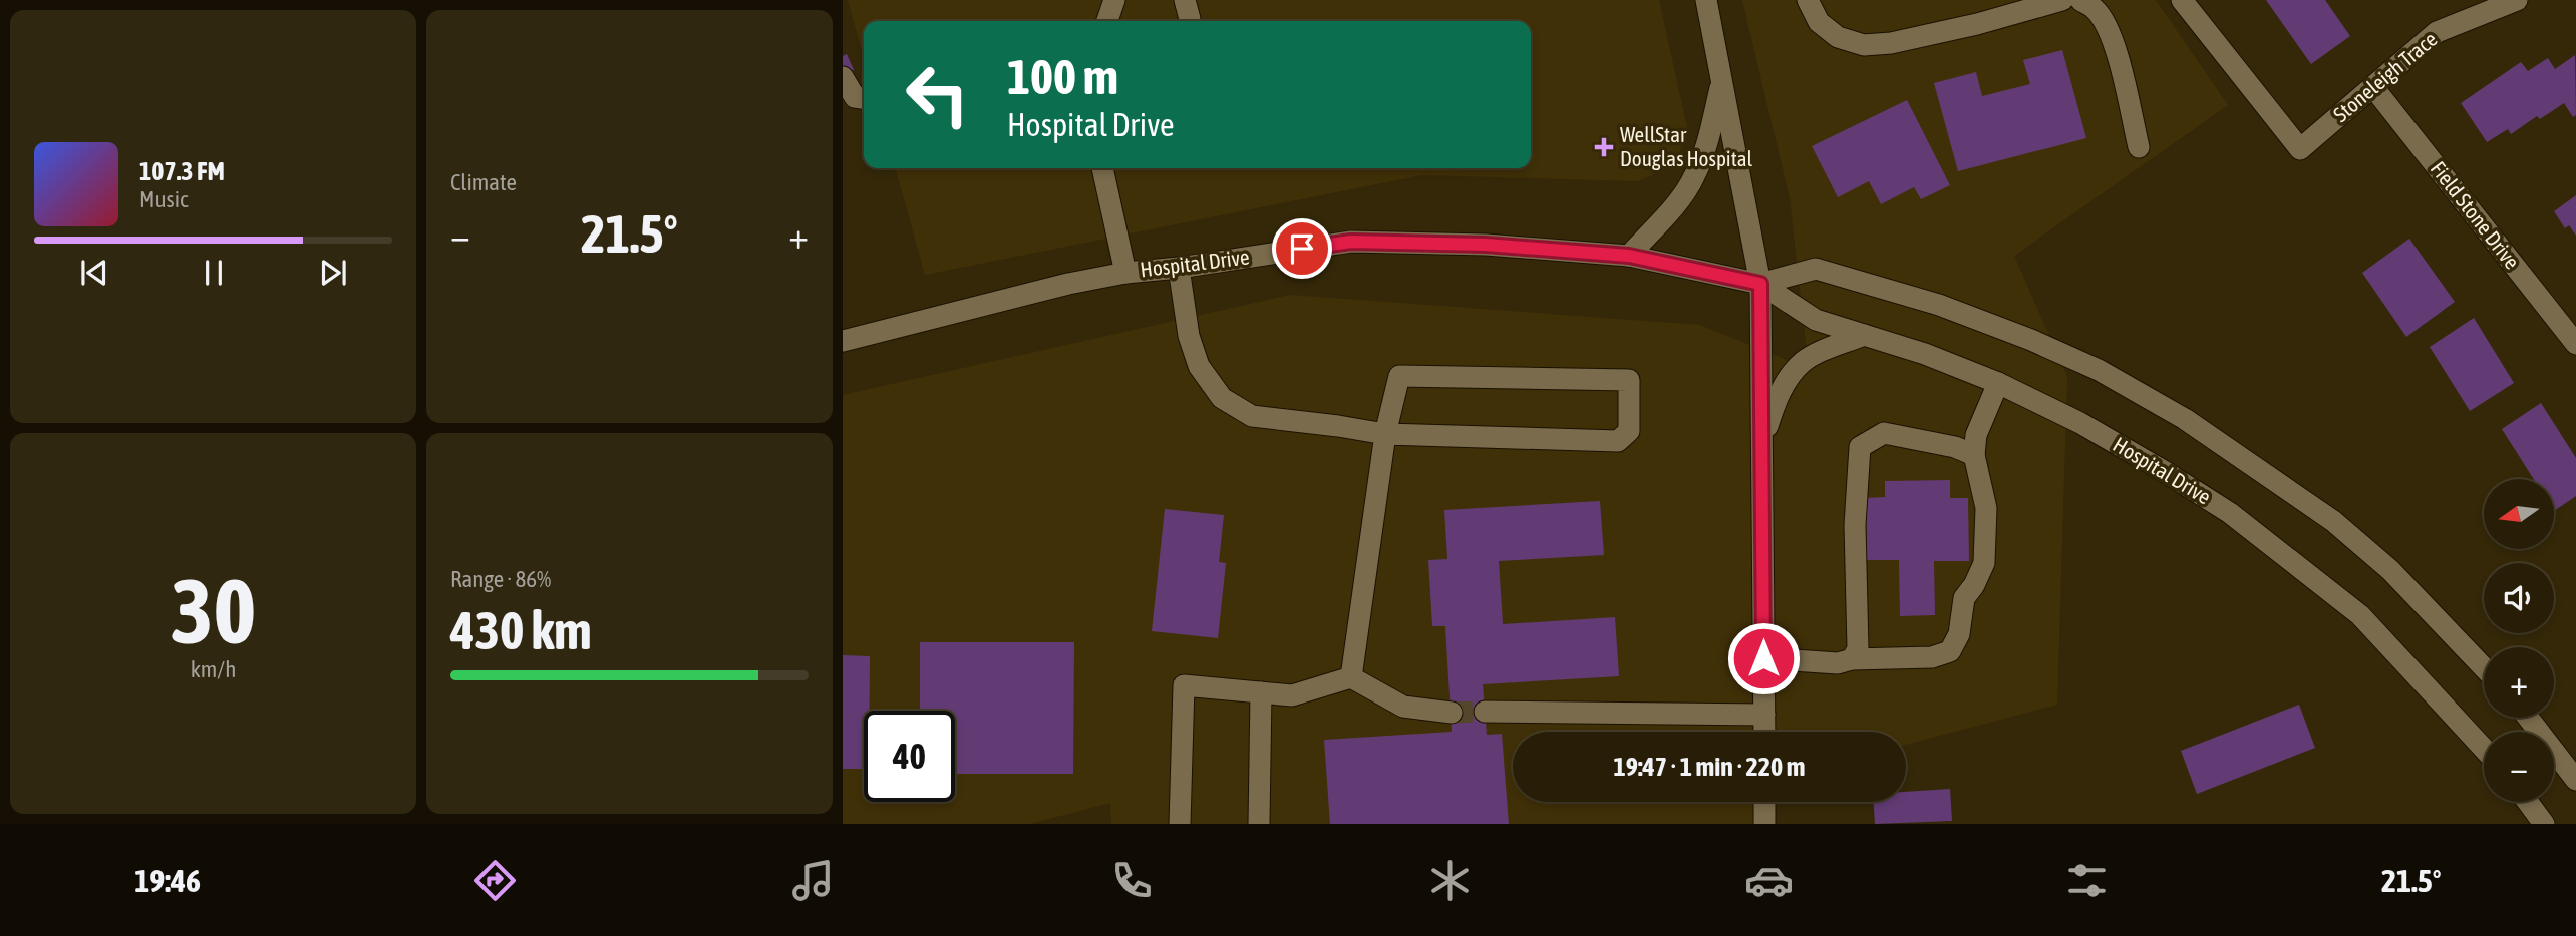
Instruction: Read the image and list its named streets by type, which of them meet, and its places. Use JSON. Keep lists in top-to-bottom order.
{
  "streets": {
    "street": ["Stoneleigh Trace", "Field Stone Drive", "Hospital Drive"]
  },
  "crossings": [
    ["Stoneleigh Trace", "Field Stone Drive"]
  ],
  "places": {
    "health": ["WellStar Douglas Hospital"]
  },
  "north": "left",
  "page": {
    "tile": [
      "Climate",
      ["30", "km/h"],
      ["Range · 86%", "430 km"]
    ],
    "turn": ["100 m", "Hospital Drive"],
    "song": ["107.3 FM", "Music"],
    "heat": ["−", "21.5°", "+"],
    "map_buttons": ["+", "−"],
    "limit": "40",
    "trip": "19:47 · 1 min · 220 m",
    "tabs": ["19:46", "21.5°"]
  }
}
